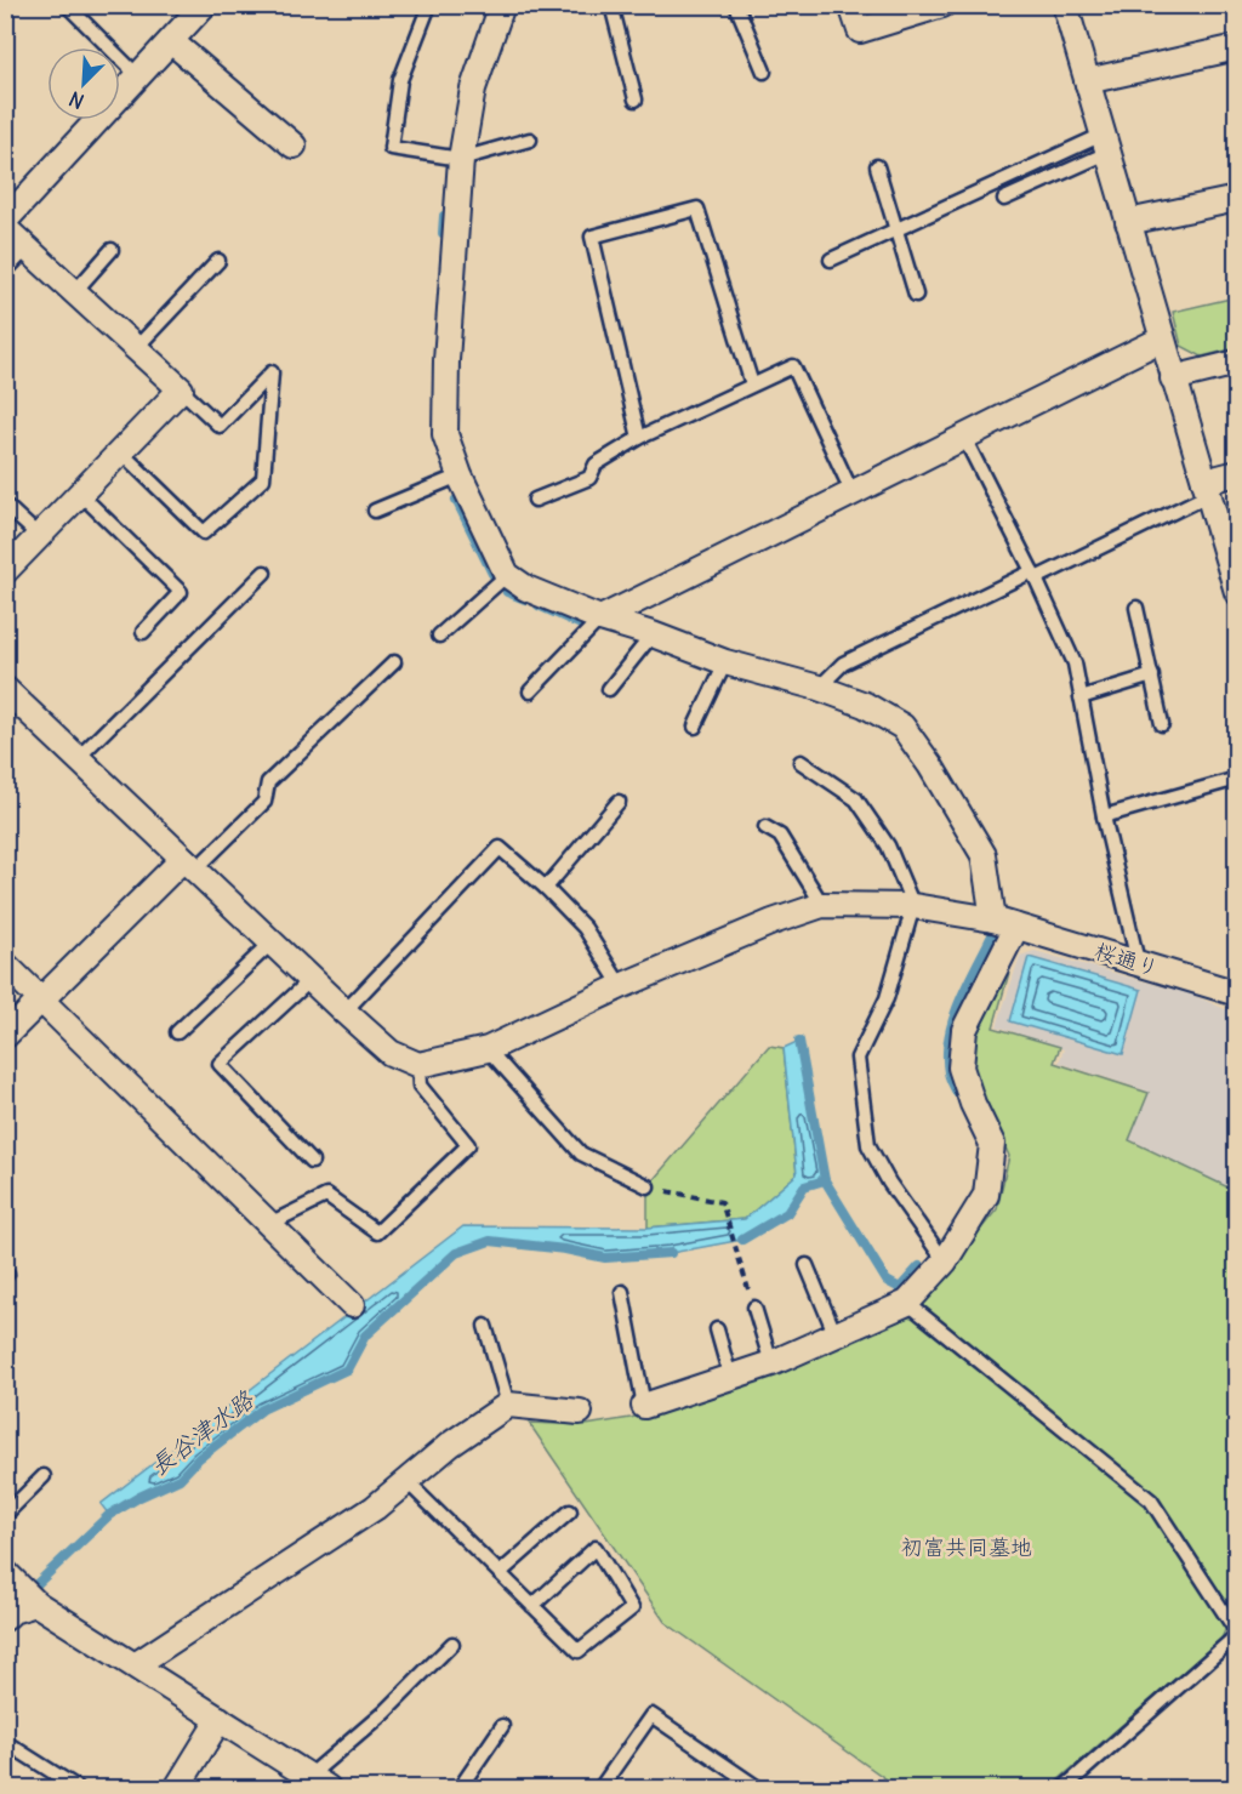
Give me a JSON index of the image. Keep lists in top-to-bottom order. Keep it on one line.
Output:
{"streets":{"street":["桜通り"]},"water":["長谷津水路"],"parks":["初富共同墓地"],"north":"bottom left"}
